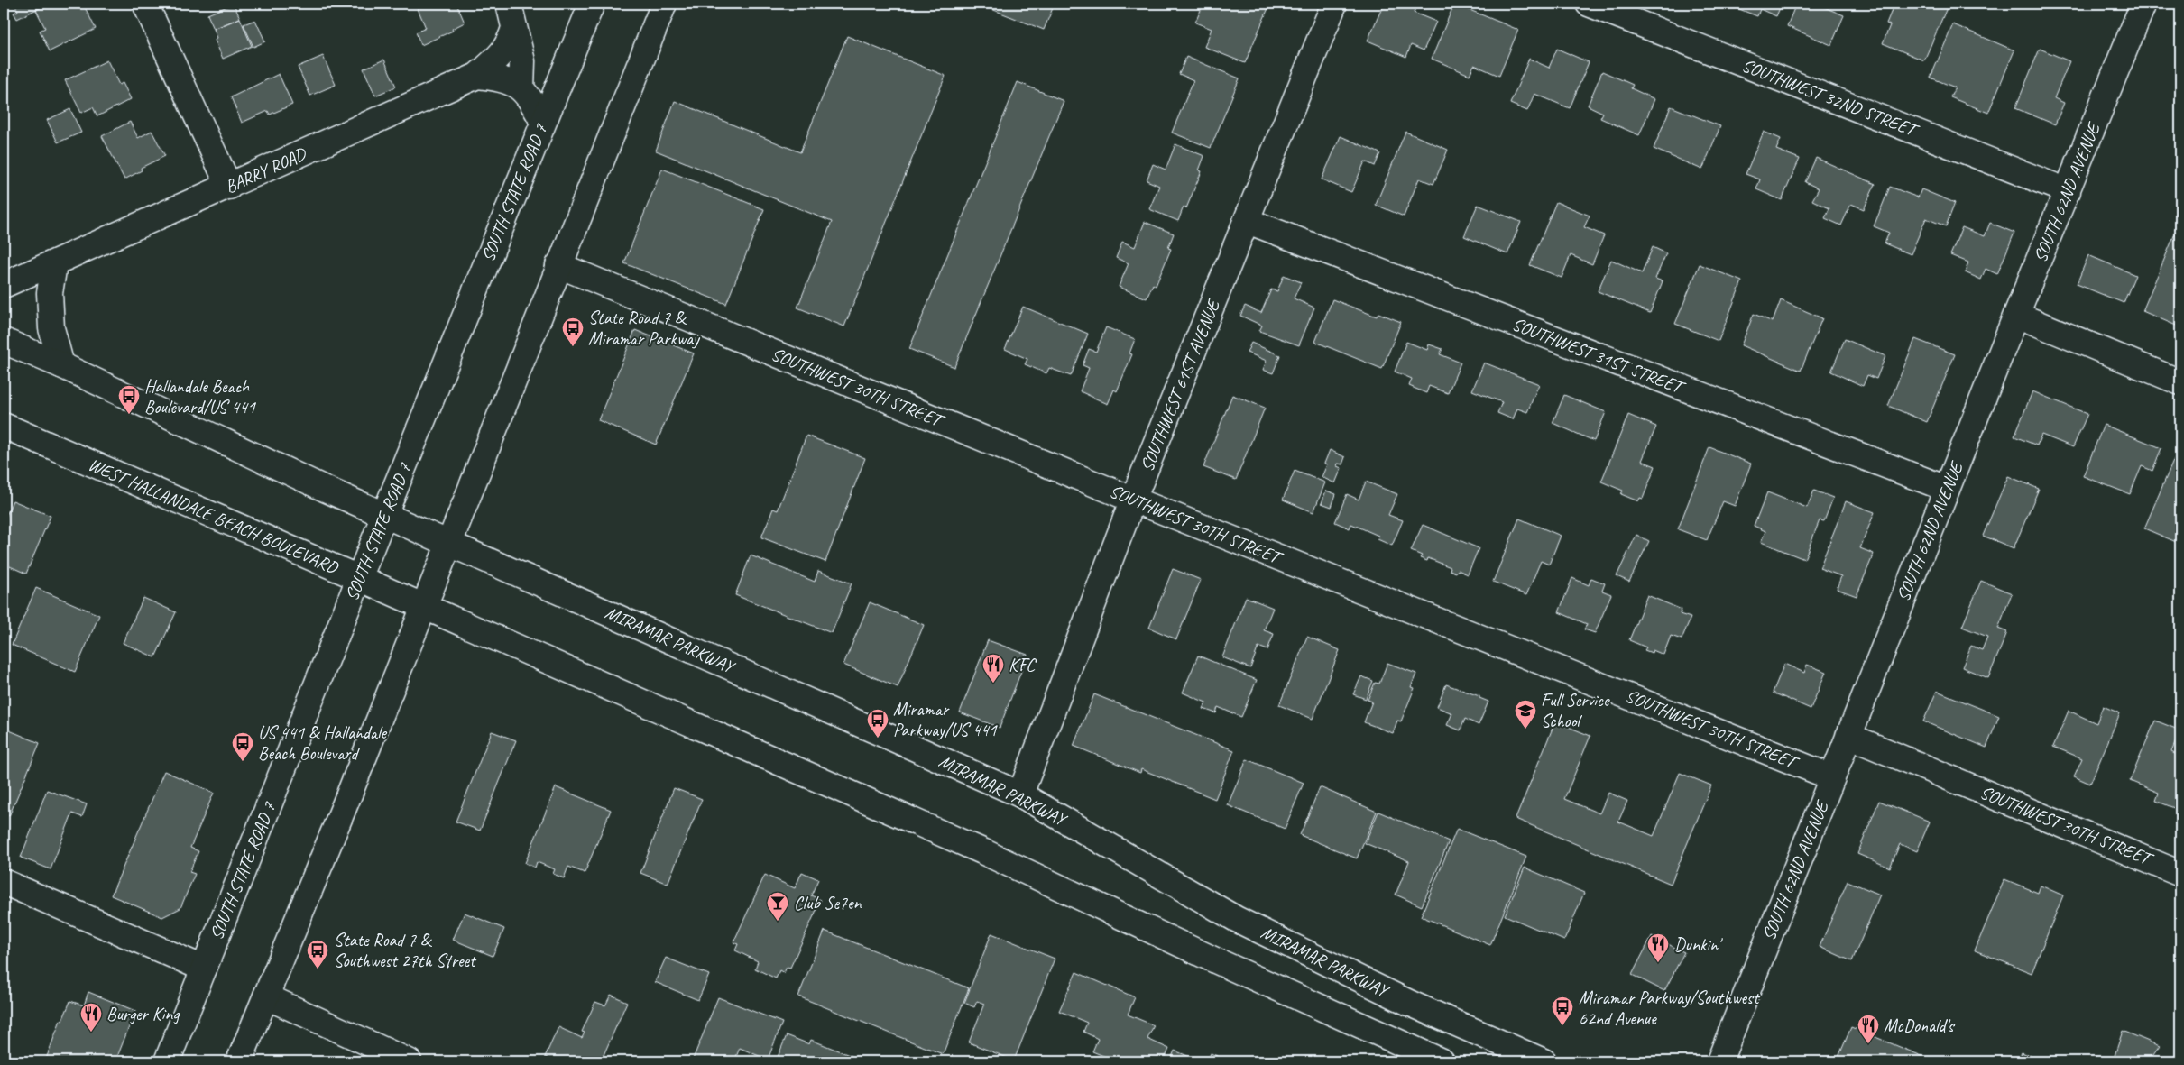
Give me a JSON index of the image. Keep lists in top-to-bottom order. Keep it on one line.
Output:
{"streets":{"street":["SOUTHWEST 32ND STREET","BARRY ROAD","SOUTH STATE ROAD 7","SOUTH 62ND AVENUE","SOUTHWEST 31ST STREET","SOUTHWEST 61ST AVENUE","SOUTHWEST 30TH STREET","WEST HALLANDALE BEACH BOULEVARD","MIRAMAR PARKWAY"]},"crossings":[["SOUTHWEST 32ND STREET","SOUTH 62ND AVENUE"],["SOUTH STATE ROAD 7","WEST HALLANDALE BEACH BOULEVARD"],["SOUTH 62ND AVENUE","SOUTHWEST 31ST STREET"],["SOUTH 62ND AVENUE","SOUTHWEST 30TH STREET"],["SOUTHWEST 31ST STREET","SOUTHWEST 61ST AVENUE"],["SOUTHWEST 61ST AVENUE","SOUTHWEST 30TH STREET"],["SOUTHWEST 61ST AVENUE","MIRAMAR PARKWAY"]],"places":{"bus stop":["State Road 7 & Miramar Parkway","Hallandale Beach Boulevard/US 441","Miramar Parkway/US 441","US 441 & Hallandale Beach Boulevard","State Road 7 & Southwest 27th Street","Miramar Parkway/Southwest 62nd Avenue"],"restaurant":["KFC","Dunkin'","Burger King","McDonald's"],"school or university":["Full Service School"],"bar":["Club Se7en"]}}
